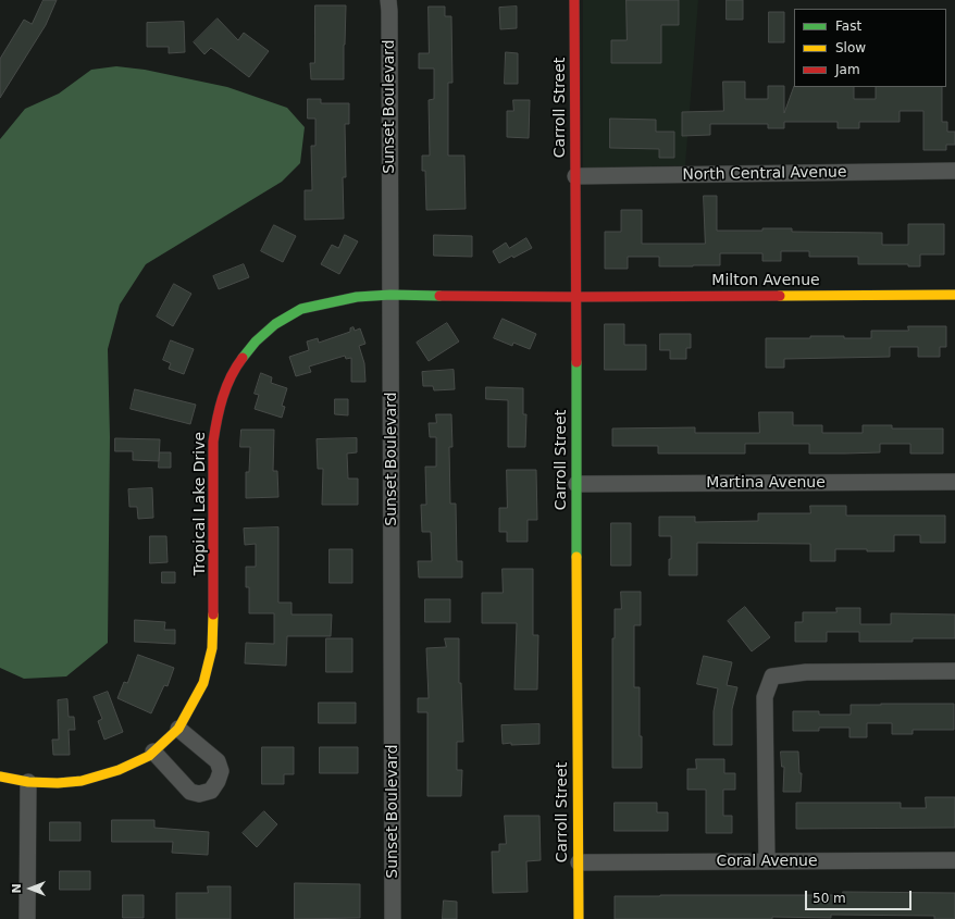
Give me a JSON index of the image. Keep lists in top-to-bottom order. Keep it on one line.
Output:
{"streets":{"street":["Sunset Boulevard","Carroll Street","North Central Avenue","Milton Avenue","Martina Avenue","Tropical Lake Drive","Coral Avenue"]},"crossings":[["Sunset Boulevard","Tropical Lake Drive"],["Carroll Street","North Central Avenue"],["Carroll Street","Milton Avenue"],["Carroll Street","Martina Avenue"],["Carroll Street","Tropical Lake Drive"],["Carroll Street","Coral Avenue"],["Milton Avenue","Tropical Lake Drive"]],"legend":["Fast","Slow","Jam"],"scale_bar":"50 m","north":"left"}
